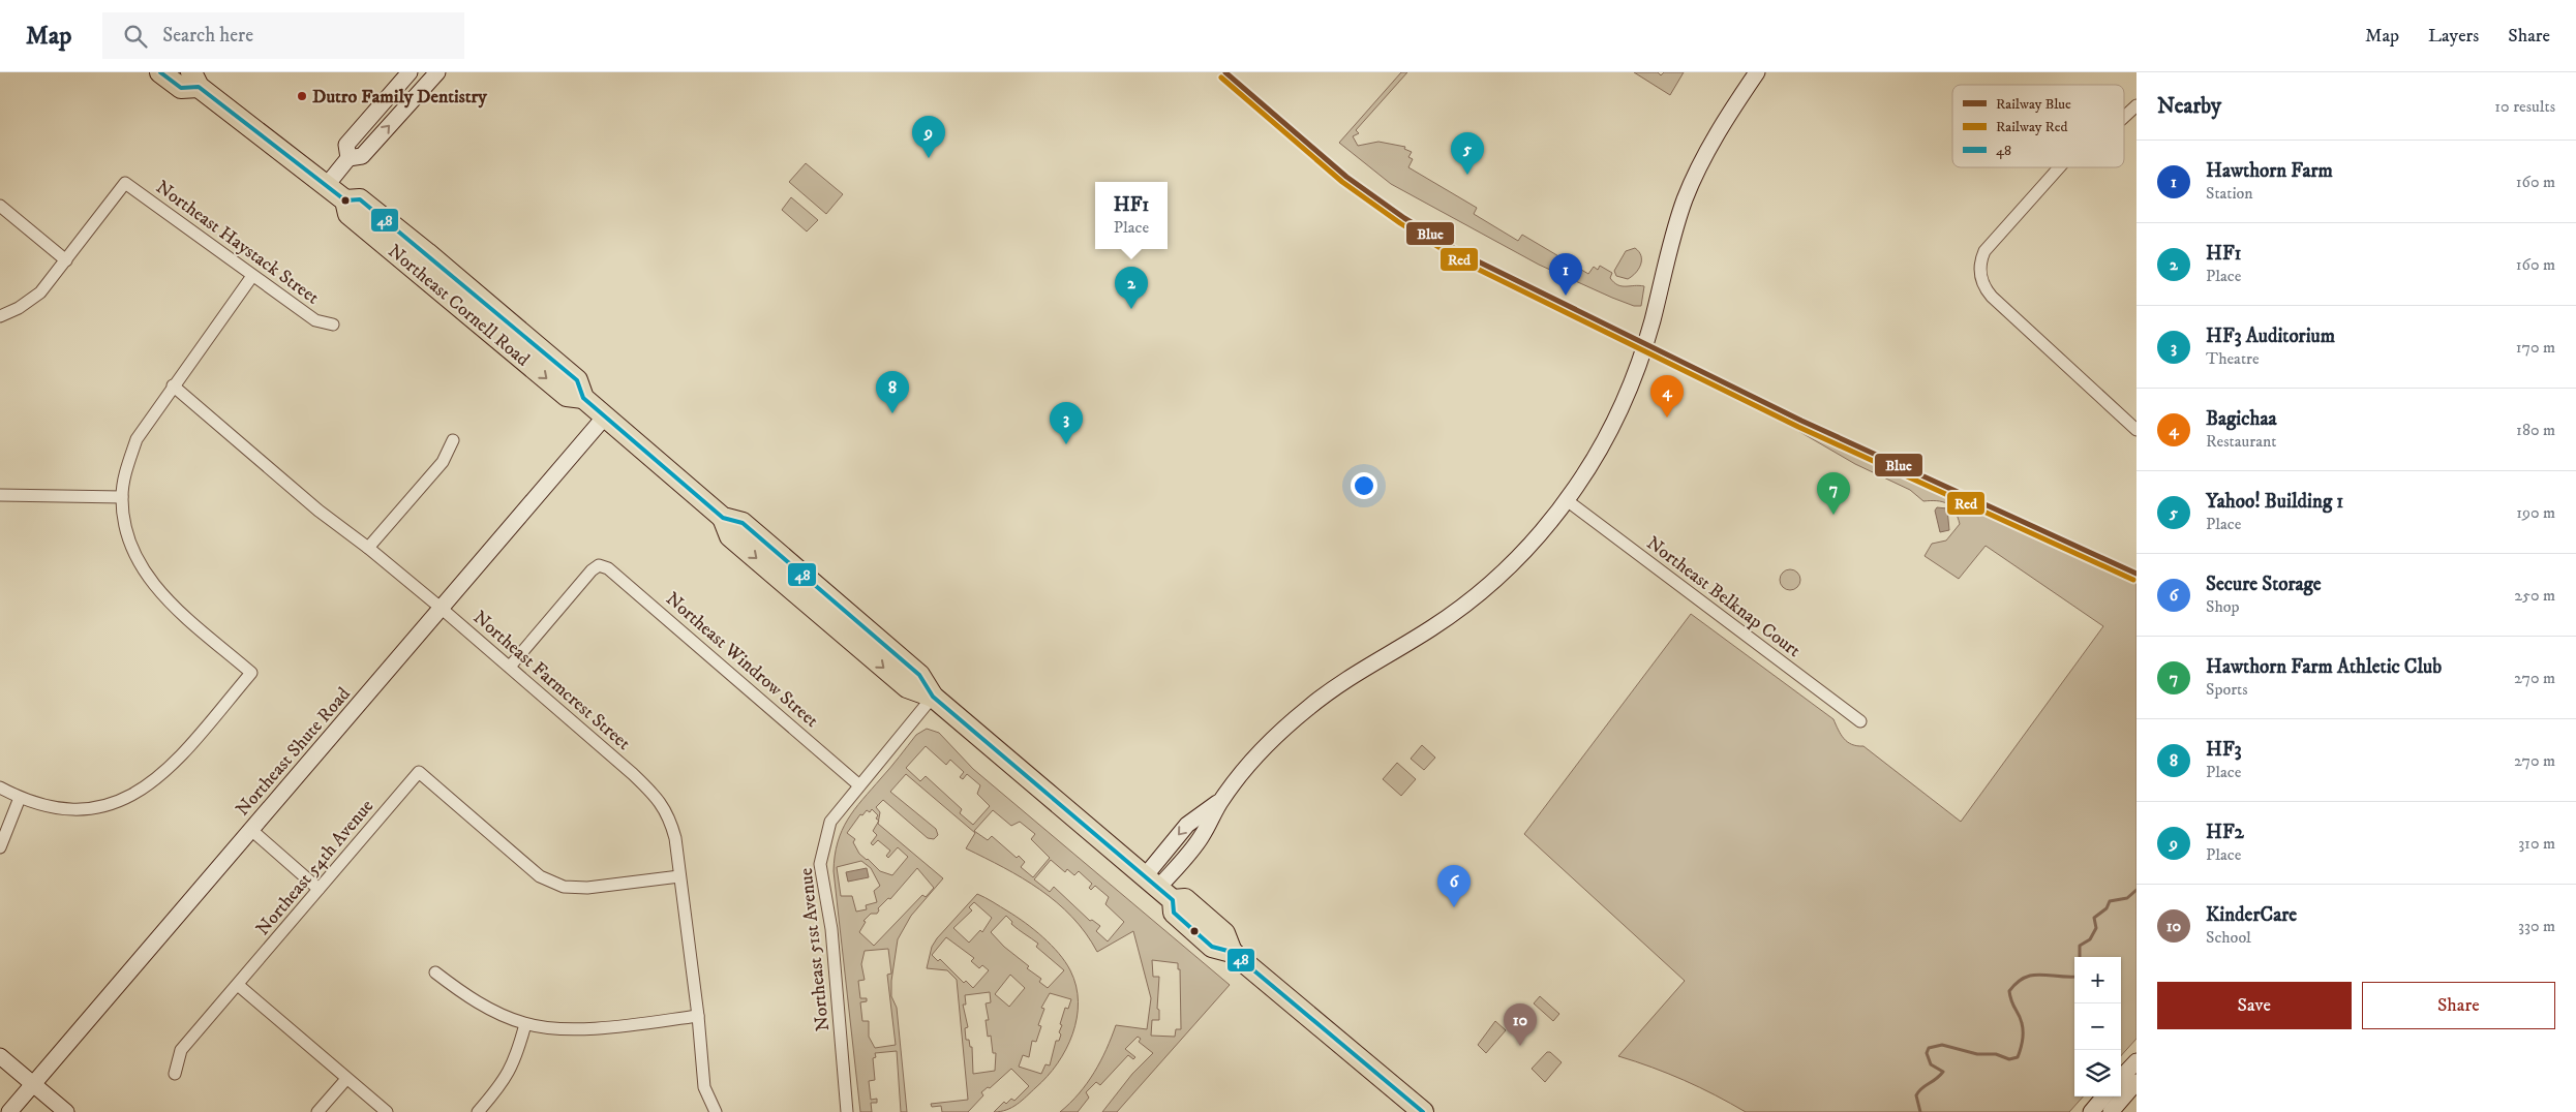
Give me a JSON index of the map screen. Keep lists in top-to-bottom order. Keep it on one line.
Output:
{"streets":{"highway":["Northeast Cornell Road"],"street":["Northeast Haystack Street","Northeast Belknap Court","Northeast Windrow Street","Northeast Farmcrest Street","Northeast Shute Road","Northeast 54th Avenue","Northeast 51st Avenue"]},"crossings":[["Northeast Cornell Road","Northeast Shute Road"],["Northeast Cornell Road","Northeast 51st Avenue"],["Northeast Windrow Street","Northeast Farmcrest Street"],["Northeast Windrow Street","Northeast 51st Avenue"],["Northeast Farmcrest Street","Northeast Shute Road"],["Northeast Farmcrest Street","Northeast 54th Avenue"]],"places":["Dutro Family Dentistry"],"lines":["rail line Blue","transit line 48","rail line Red"],"legend":["Railway Blue","Railway Red","48"],"page":{"header":"Map","search":"Search here","nav":["Map","Layers","Share"],"heading":["Nearby","10 results"],"pins":["9","5","1","2","8","4","3","7","6","10"],"list":[{"mark":"1","name":"Hawthorn Farm","note":"Station","value":"160 m"},{"mark":"2","name":"HF1","note":"Place","value":"160 m"},{"mark":"3","name":"HF3 Auditorium","note":"Theatre","value":"170 m"},{"mark":"4","name":"Bagichaa","note":"Restaurant","value":"180 m"},{"mark":"5","name":"Yahoo! Building 1","note":"Place","value":"190 m"},{"mark":"6","name":"Secure Storage","note":"Shop","value":"250 m"},{"mark":"7","name":"Hawthorn Farm Athletic Club","note":"Sports","value":"270 m"},{"mark":"8","name":"HF3","note":"Place","value":"270 m"},{"mark":"9","name":"HF2","note":"Place","value":"310 m"},{"mark":"10","name":"KinderCare","note":"School","value":"330 m"}],"popup":["HF1","Place"],"map_buttons":["+","−"],"buttons":["Save","Share"]}}
